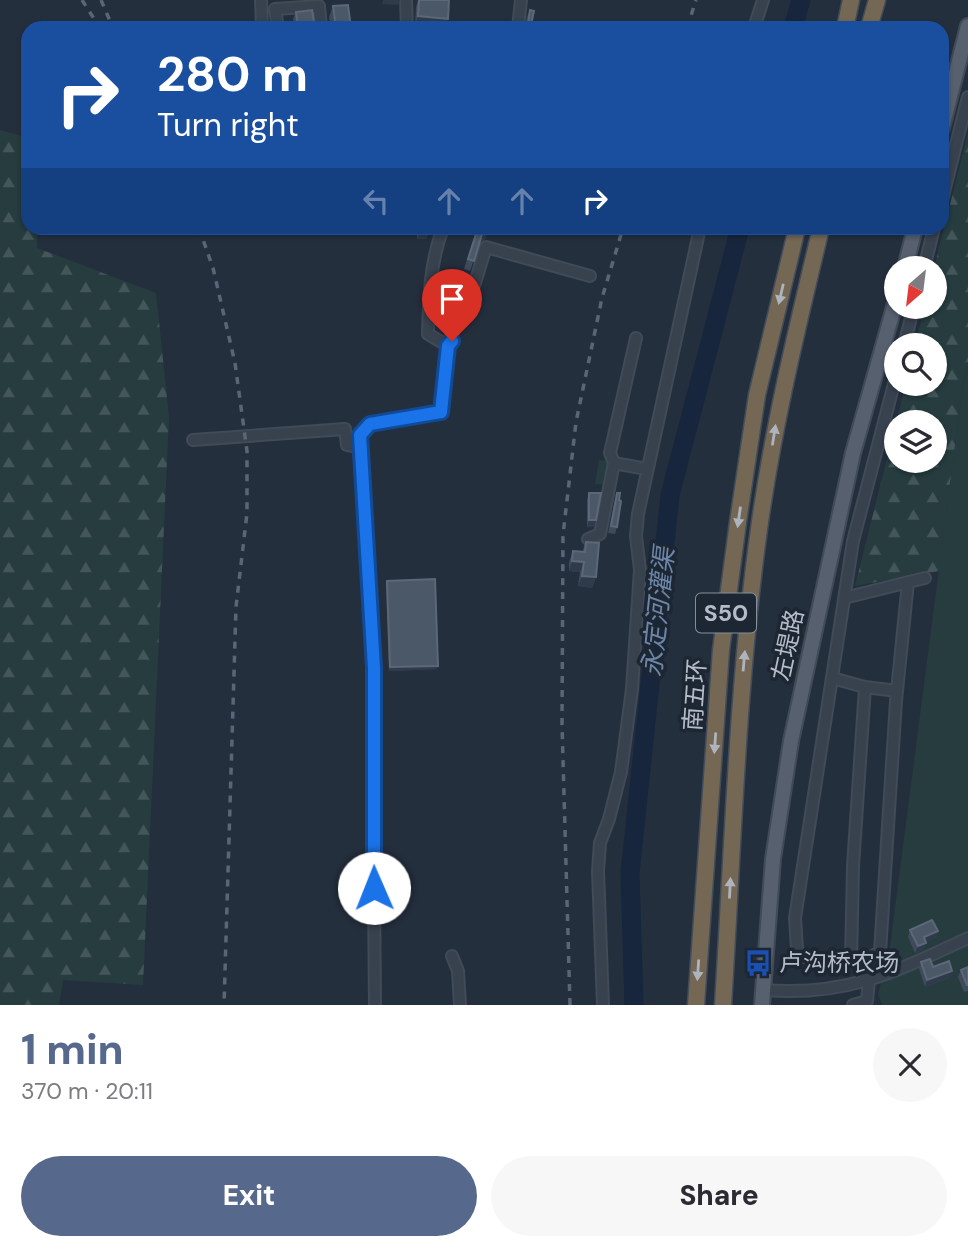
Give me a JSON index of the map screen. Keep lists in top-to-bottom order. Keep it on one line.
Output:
{"streets":{"highway":["S50","南五环"],"main road":["左堤路"]},"water":["永定河灌渠"],"places":{"bus stop":["卢沟桥农场"]},"north":"bottom left","page":{"turn":["280 m","Turn right"],"heading":["1 min","370 m · 20:11"],"buttons":["Exit","Share"]}}
